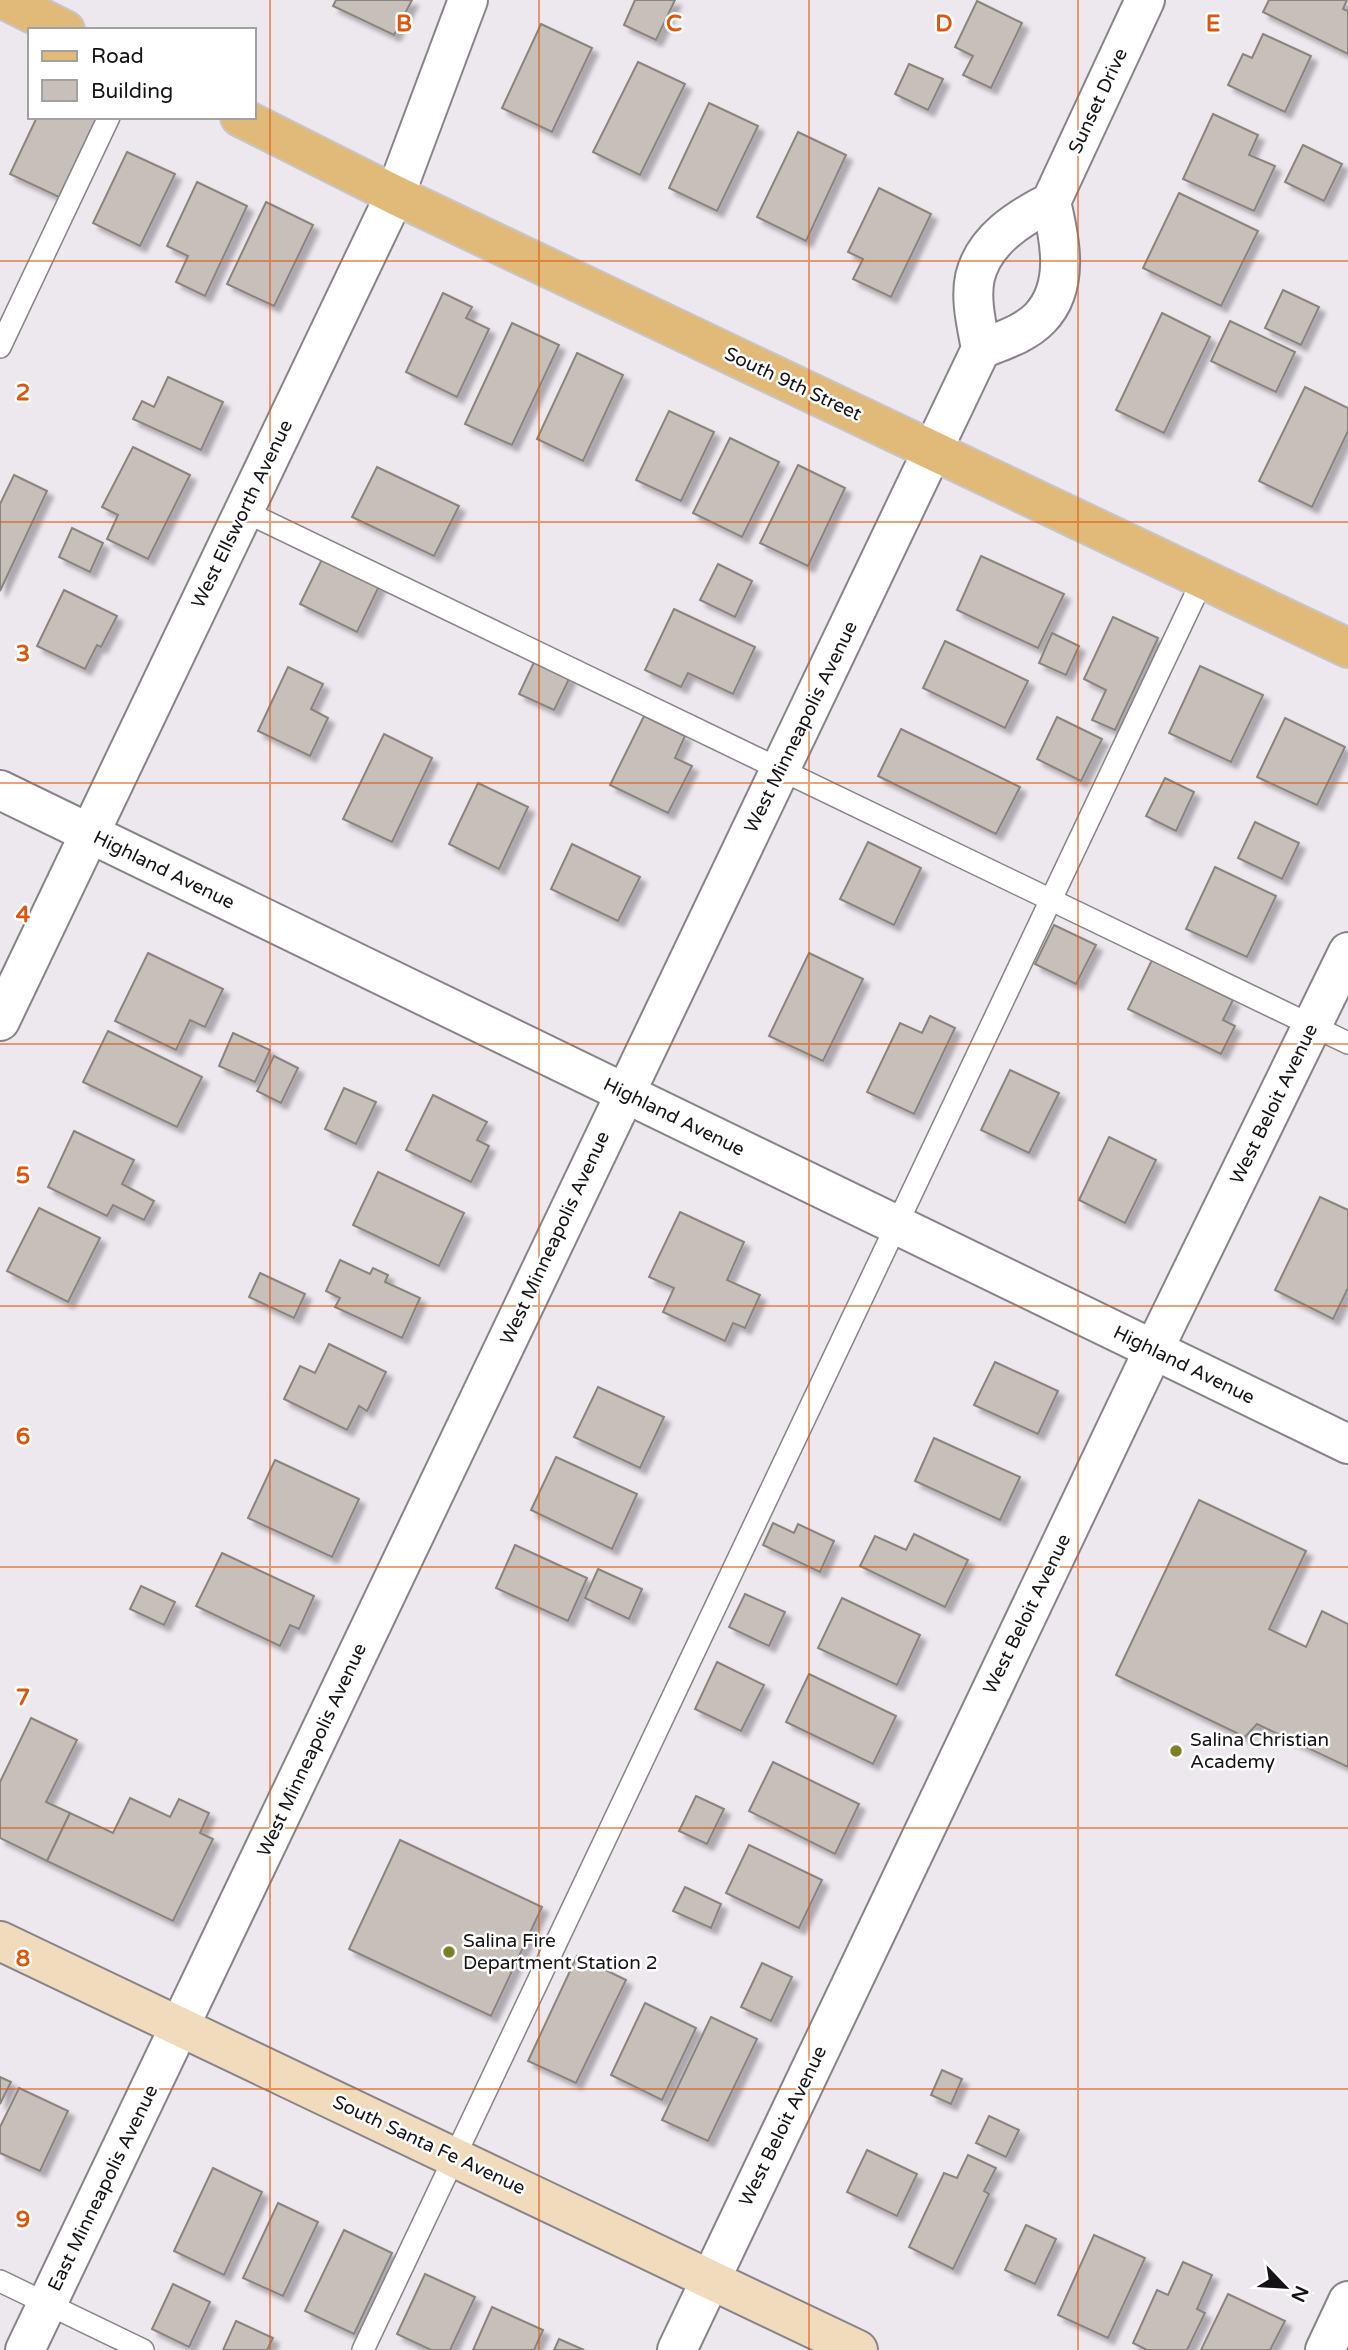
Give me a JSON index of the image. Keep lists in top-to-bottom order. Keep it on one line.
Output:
{"streets":{"main road":["South 9th Street","South Santa Fe Avenue"],"street":["Sunset Drive","West Ellsworth Avenue","West Minneapolis Avenue","Highland Avenue","West Beloit Avenue","East Minneapolis Avenue"]},"crossings":[["South 9th Street","West Ellsworth Avenue"],["South 9th Street","West Minneapolis Avenue"],["West Ellsworth Avenue","Highland Avenue"],["West Minneapolis Avenue","Highland Avenue"],["West Minneapolis Avenue","South Santa Fe Avenue"],["West Minneapolis Avenue","East Minneapolis Avenue"],["Highland Avenue","West Beloit Avenue"],["West Beloit Avenue","South Santa Fe Avenue"],["South Santa Fe Avenue","East Minneapolis Avenue"]],"places":["Salina Christian Academy","Salina Fire Department Station 2"],"legend":["Road","Building"],"north":"bottom right","grid":{"columns":["B","C","D","E"],"rows":["2","3","4","5","6","7","8","9"]}}
